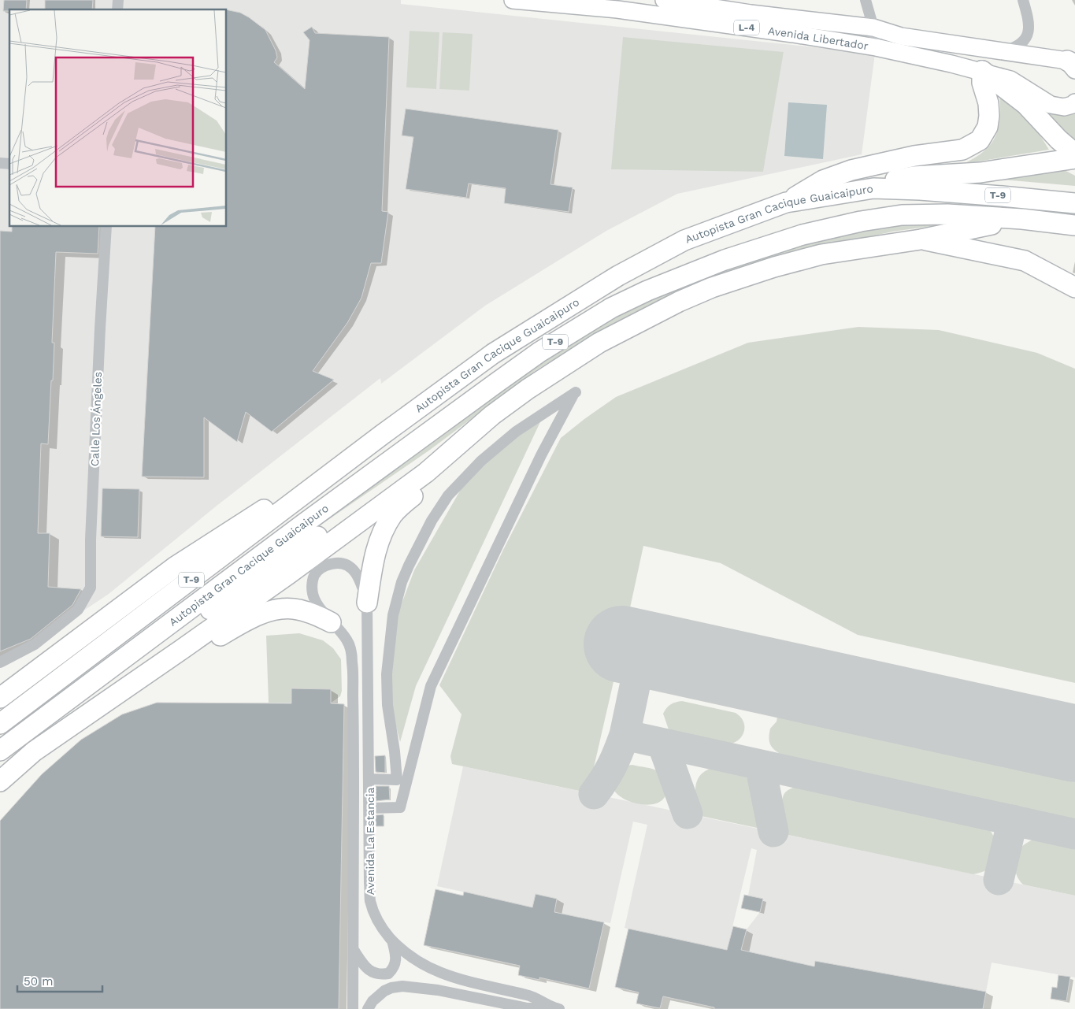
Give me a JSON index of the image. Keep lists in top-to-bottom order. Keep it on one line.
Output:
{"streets":{"highway":["T-9","Autopista Gran Cacique Guaicaipuro"],"main road":["L-4","Avenida Libertador"],"street":["Calle Los Ángeles","Avenida La Estancia"]},"scale_bar":"50 m"}
